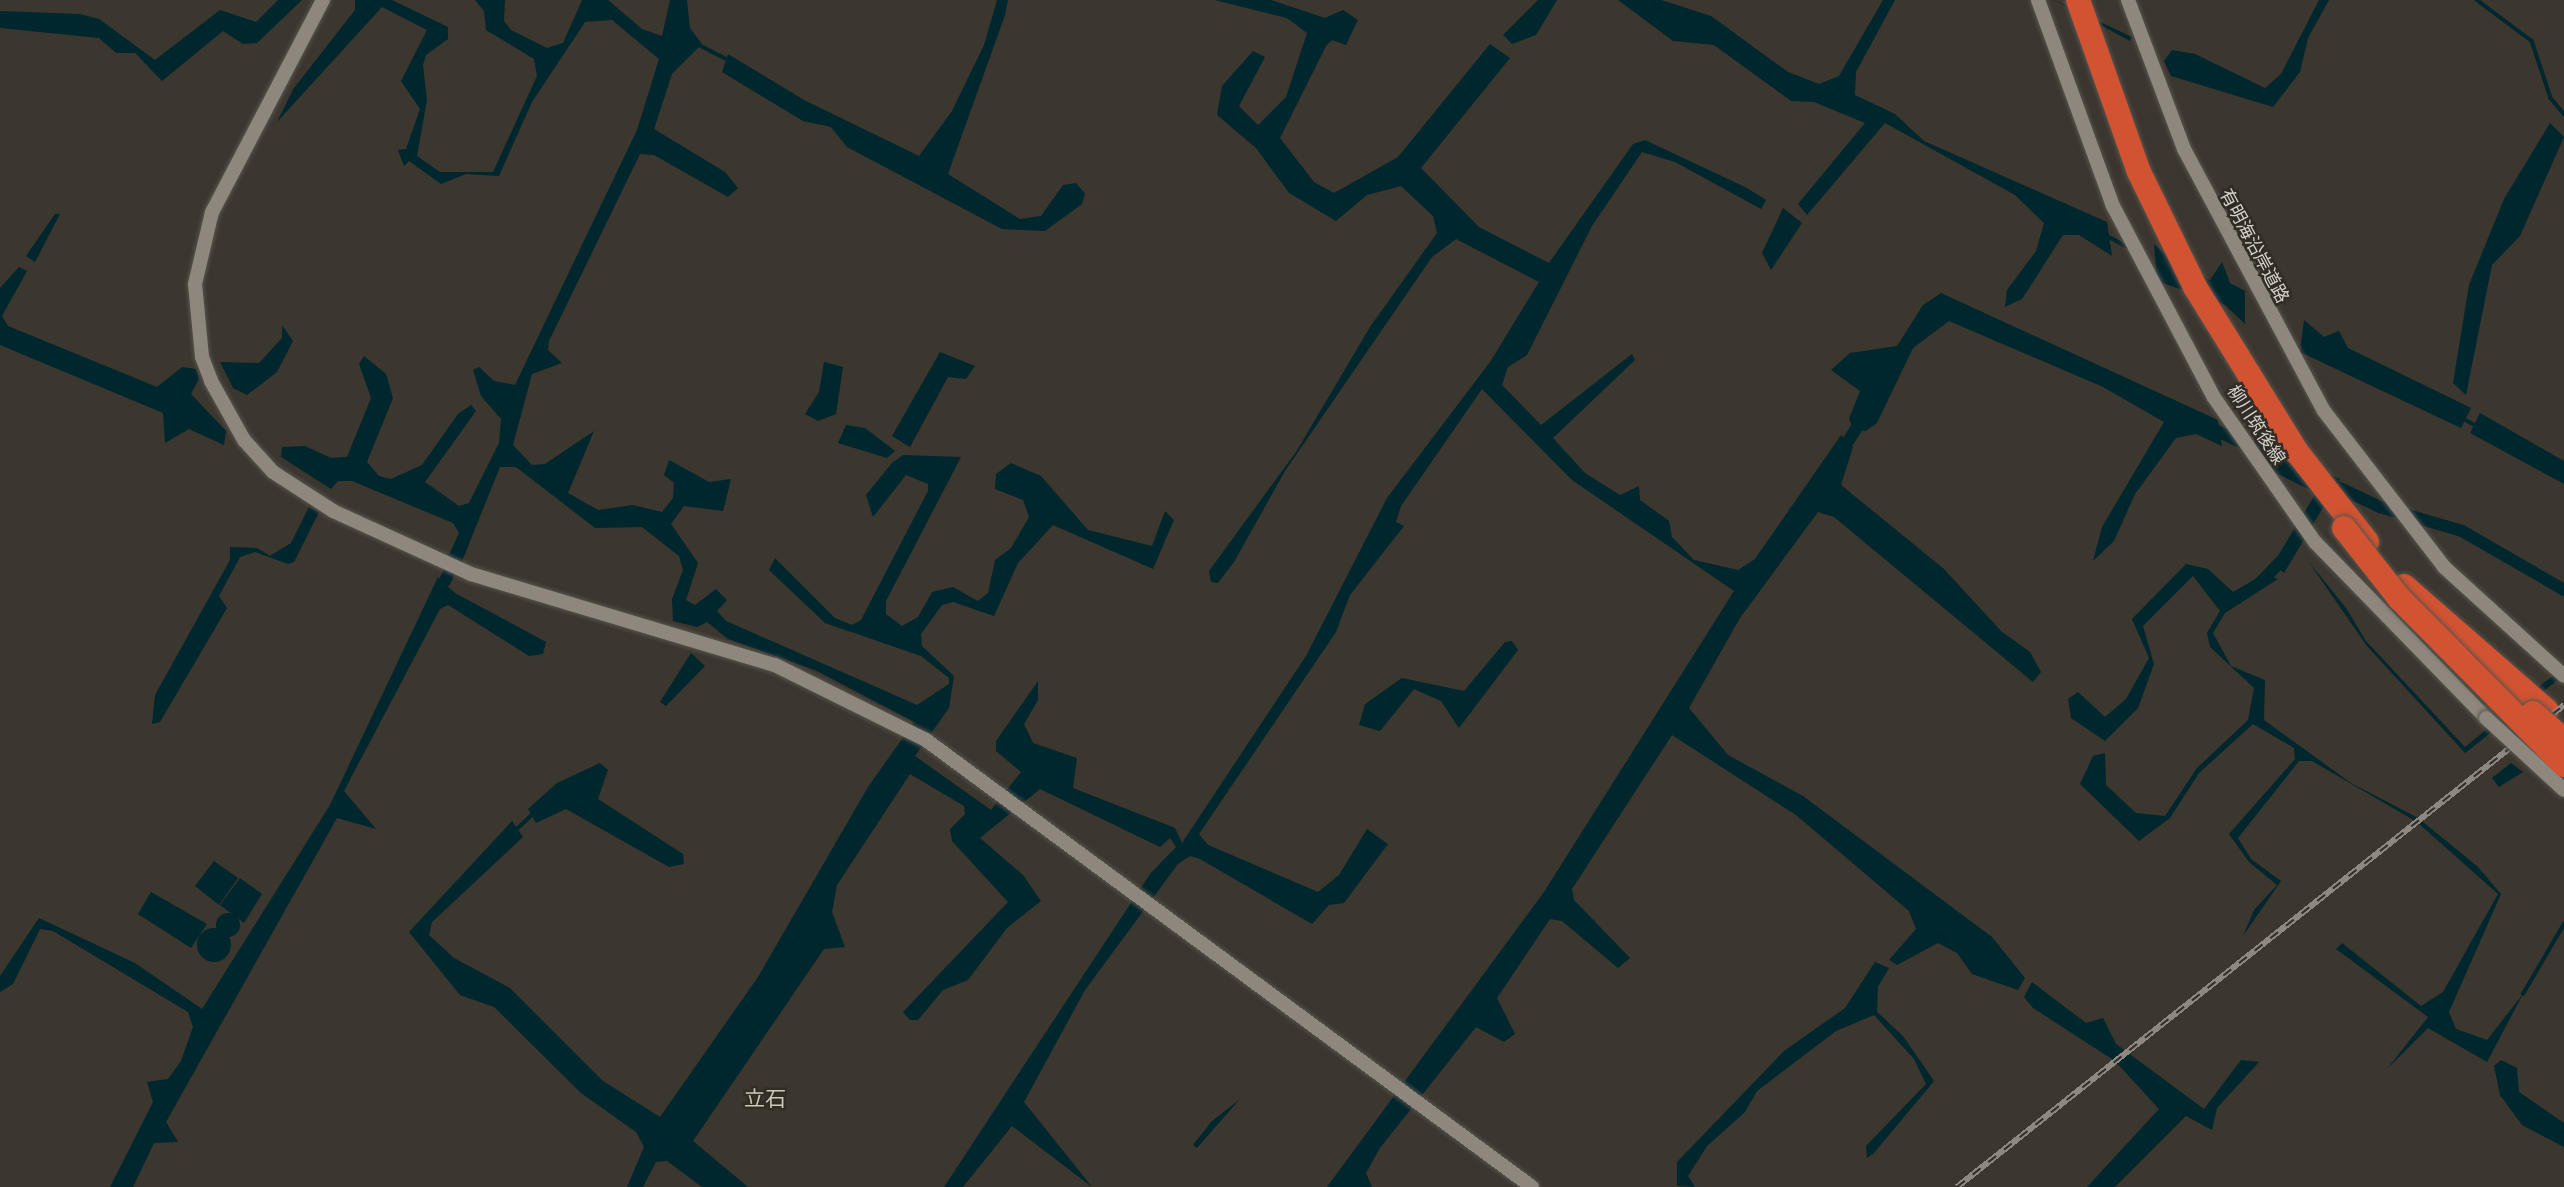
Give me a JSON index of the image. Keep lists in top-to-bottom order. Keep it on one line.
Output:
{"streets":{"street":["有明海沿岸道路","柳川筑後線"]},"districts":["立石"]}
